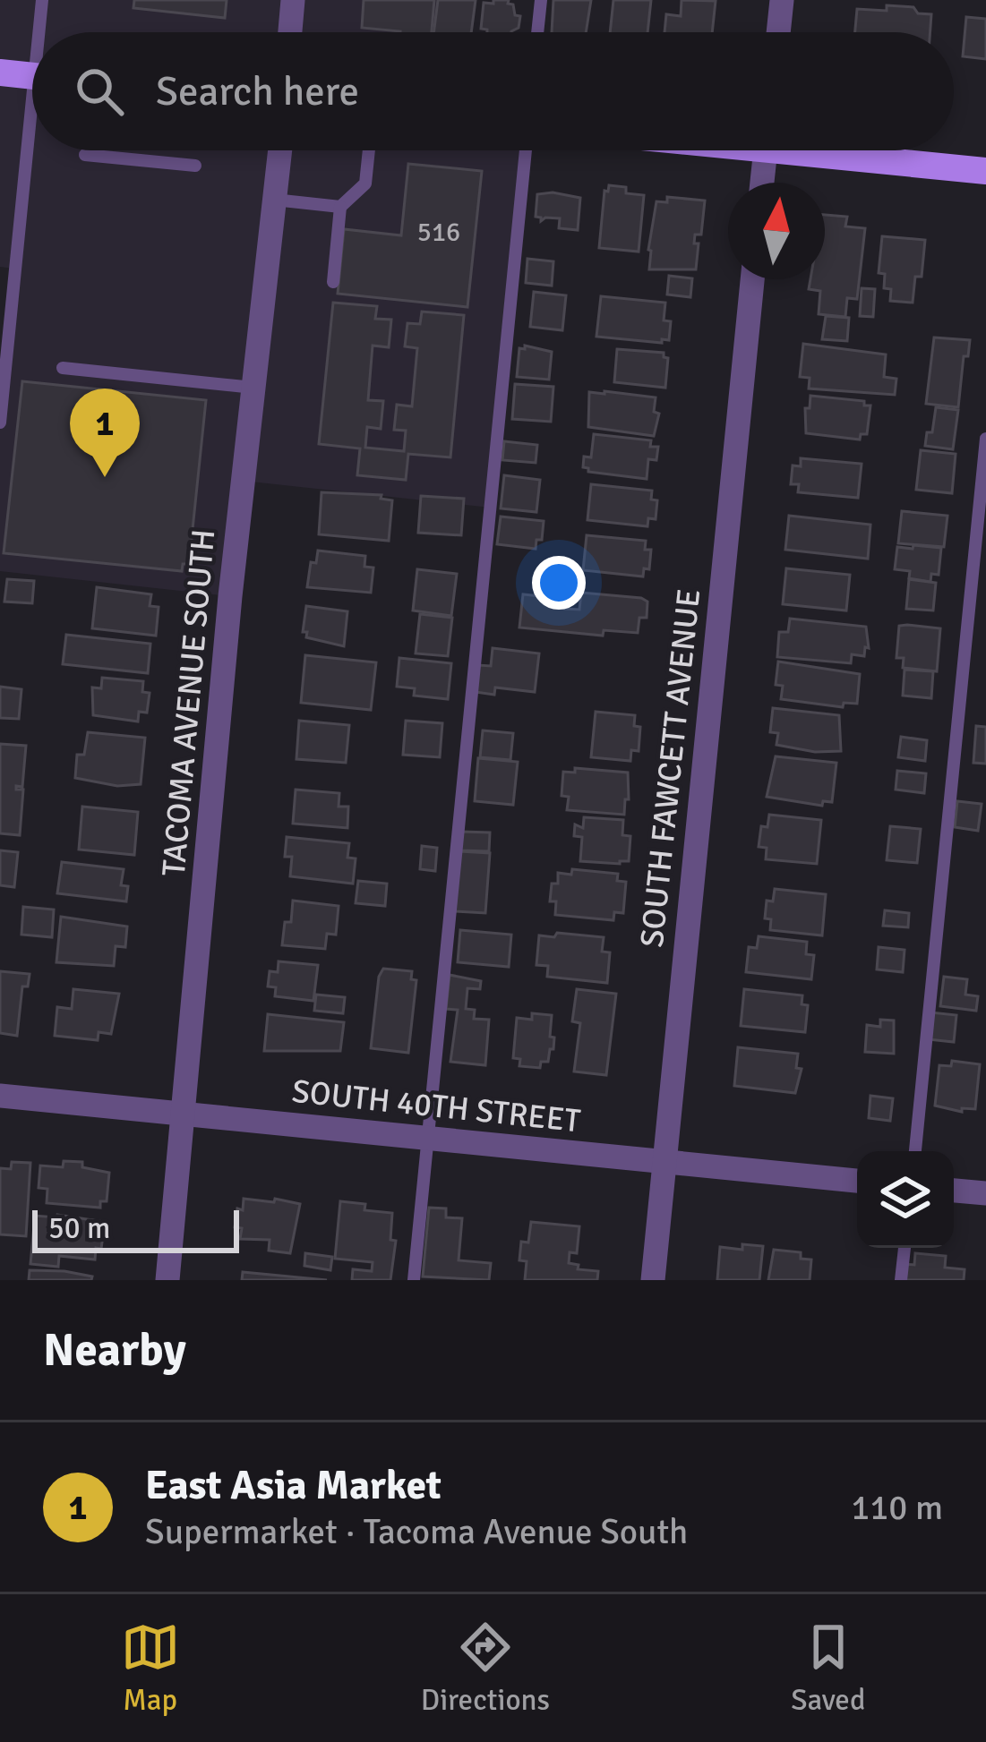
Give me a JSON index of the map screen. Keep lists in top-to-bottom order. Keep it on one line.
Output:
{"streets":{"street":["TACOMA AVENUE SOUTH","SOUTH FAWCETT AVENUE","SOUTH 40TH STREET"]},"crossings":[["TACOMA AVENUE SOUTH","SOUTH 40TH STREET"],["SOUTH FAWCETT AVENUE","SOUTH 40TH STREET"]],"house_numbers":["516"],"scale_bar":"50 m","north":"top","page":{"search":"Search here","pins":"1","scale":"50 m","heading":"Nearby","list":[{"mark":"1","name":"East Asia Market","note":"Supermarket · Tacoma Avenue South","value":"110 m"}],"nav":["Map","Directions","Saved"]}}
